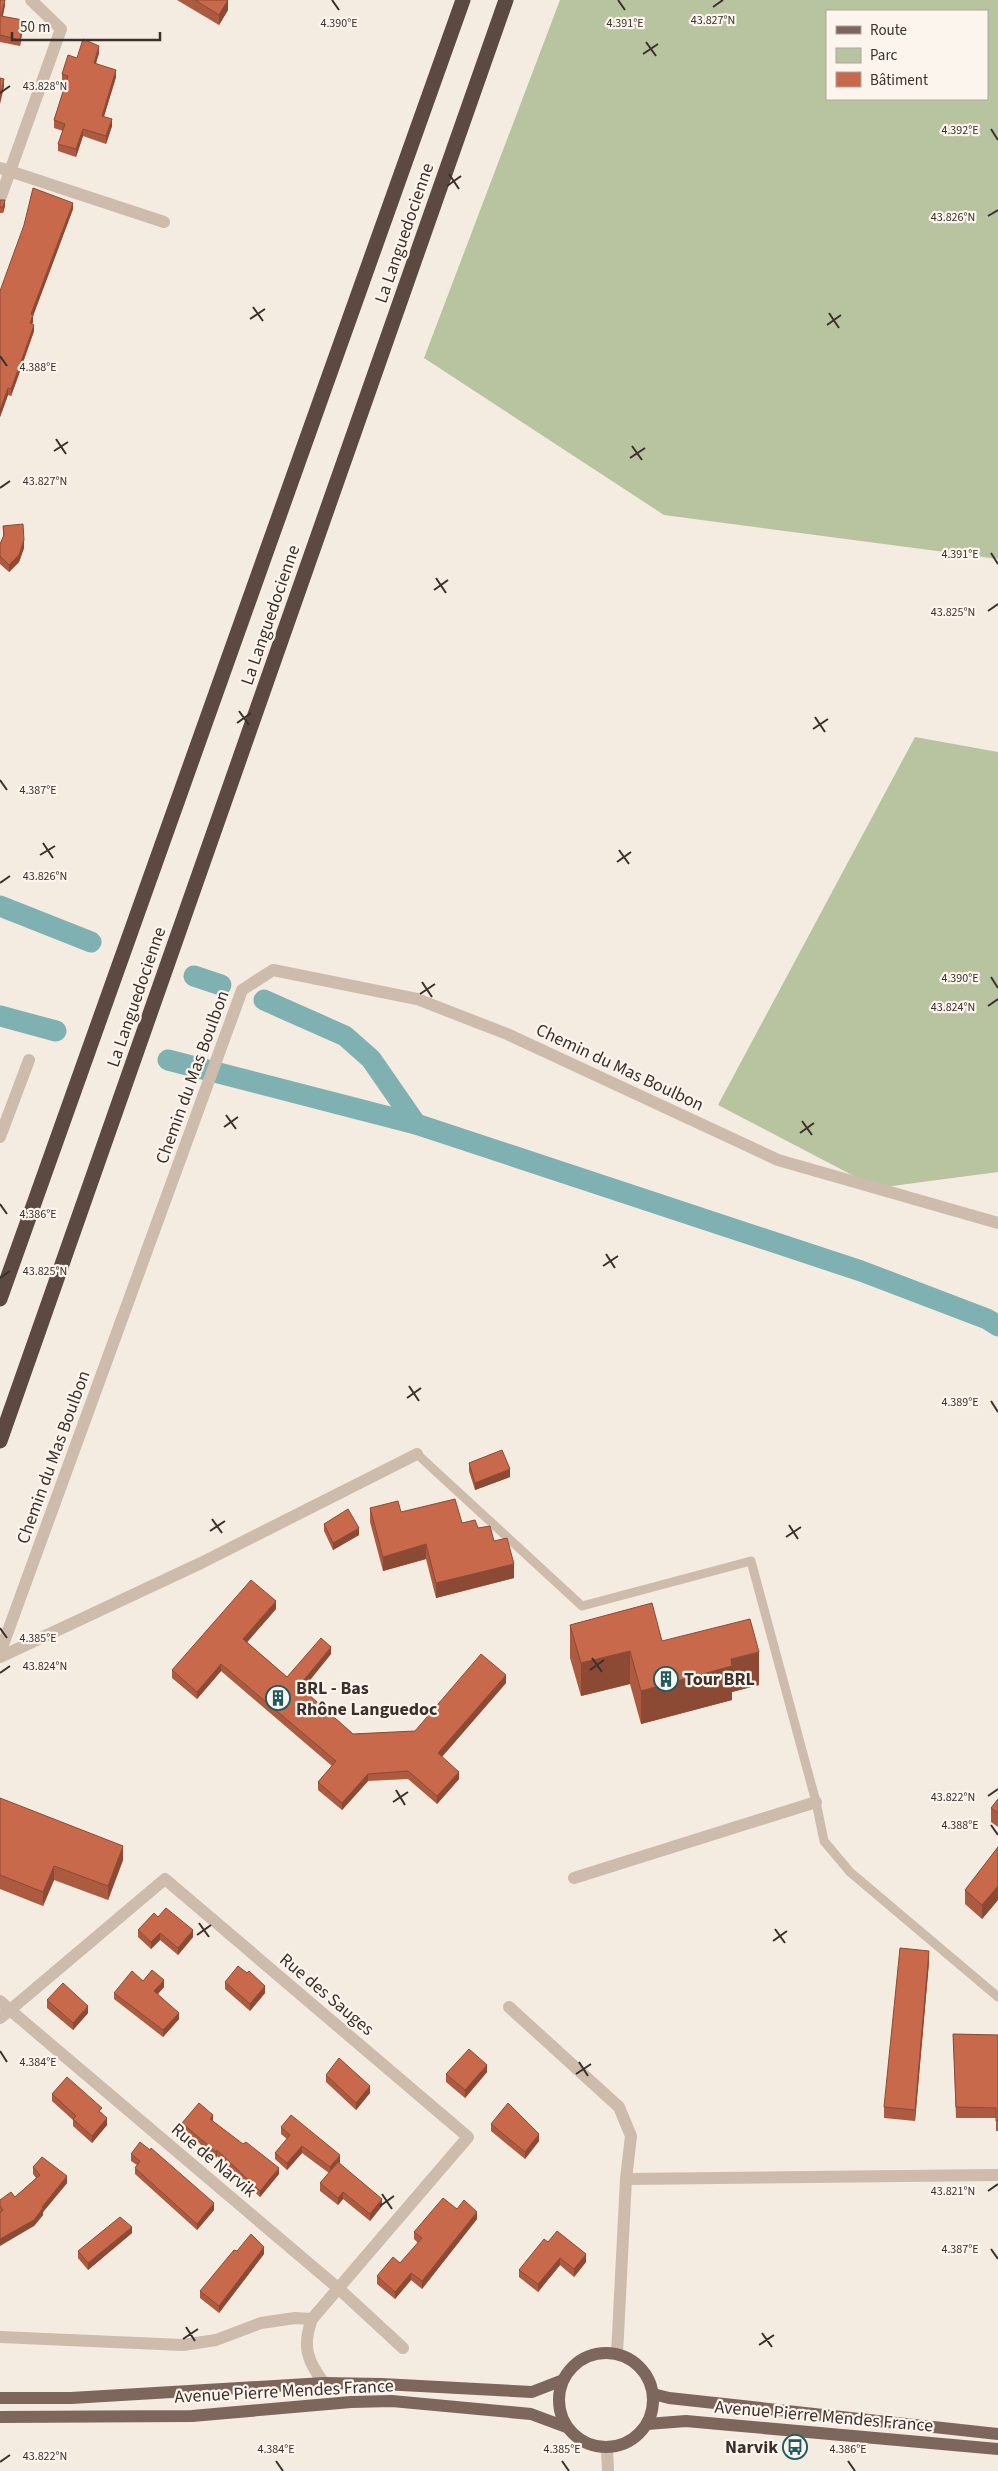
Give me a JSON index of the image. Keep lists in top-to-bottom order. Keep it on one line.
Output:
{"streets":{"highway":["La Languedocienne"],"main road":["Avenue Pierre Mendes France"],"street":["Chemin du Mas Boulbon","Rue des Sauges","Rue de Narvik"]},"crossings":[["Rue des Sauges","Rue de Narvik"]],"places":{"building":["Tour BRL","BRL - Bas Rhône Languedoc"],"bus stop":["Narvik"]},"legend":["Route","Parc","Bâtiment"],"scale_bar":"50 m","coordinates":["43.827°N","4.390°E","4.391°E","43.828°N","4.392°E","43.826°N","4.388°E","43.825°N","4.387°E","43.824°N","4.386°E","4.389°E","4.385°E","43.822°N","4.384°E","43.821°N"]}
